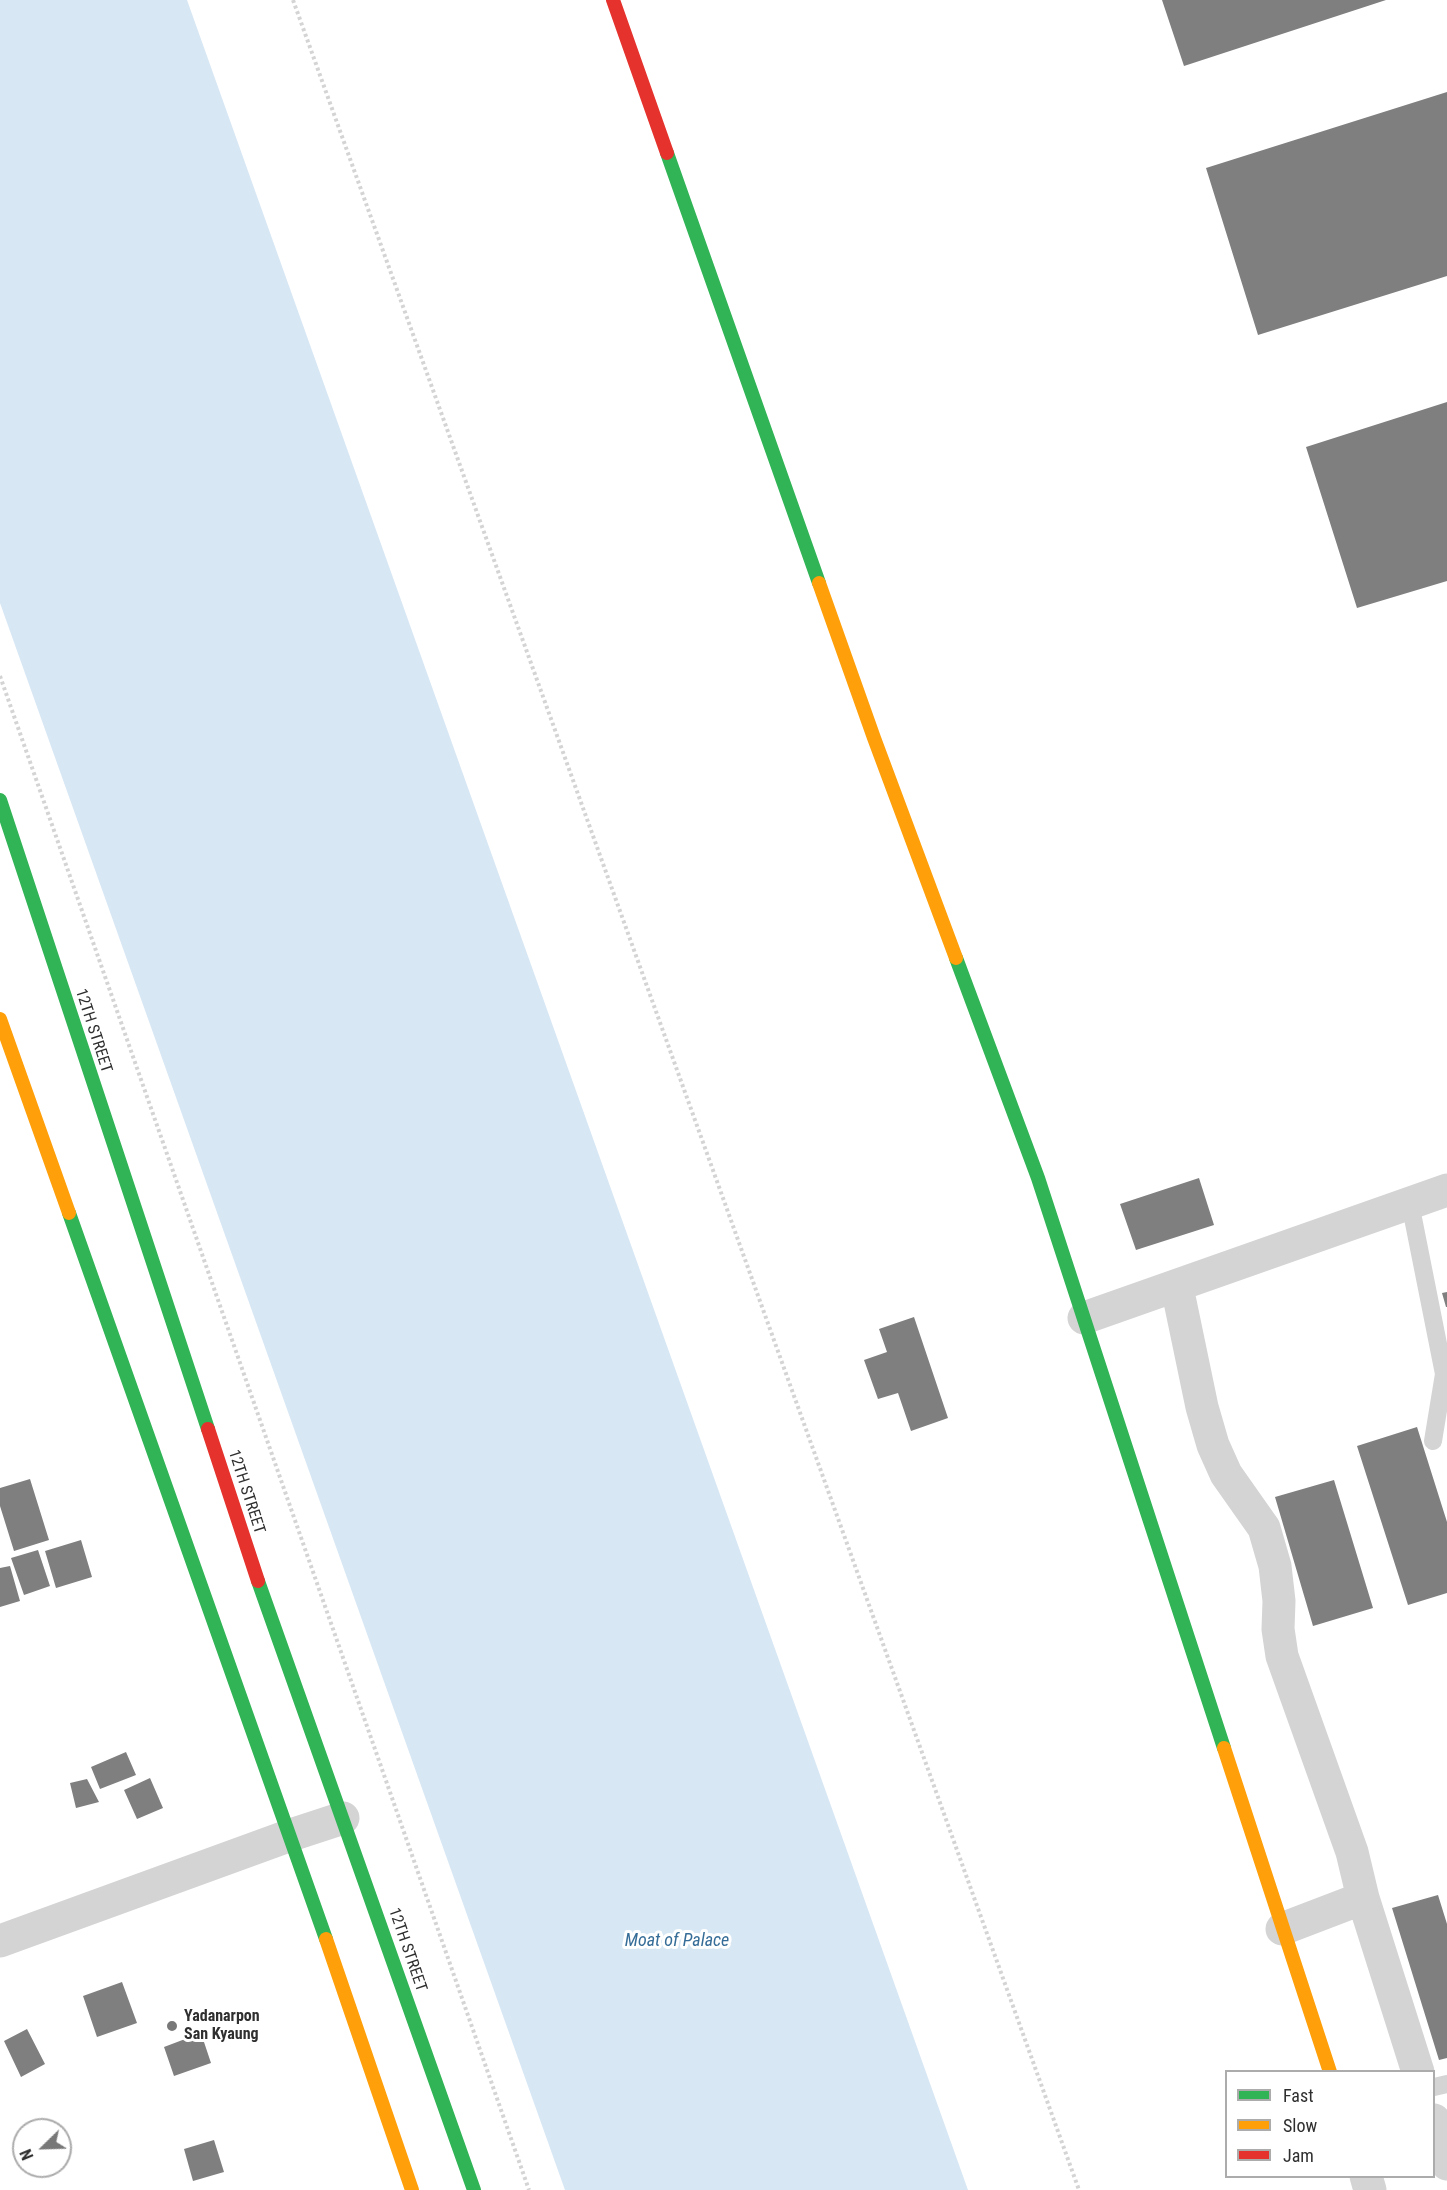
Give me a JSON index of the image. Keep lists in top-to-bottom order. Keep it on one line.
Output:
{"streets":{"main road":["12TH STREET"]},"water":["Moat of Palace"],"places":["Yadanarpon San Kyaung"],"legend":["Fast","Slow","Jam"],"north":"bottom left"}
